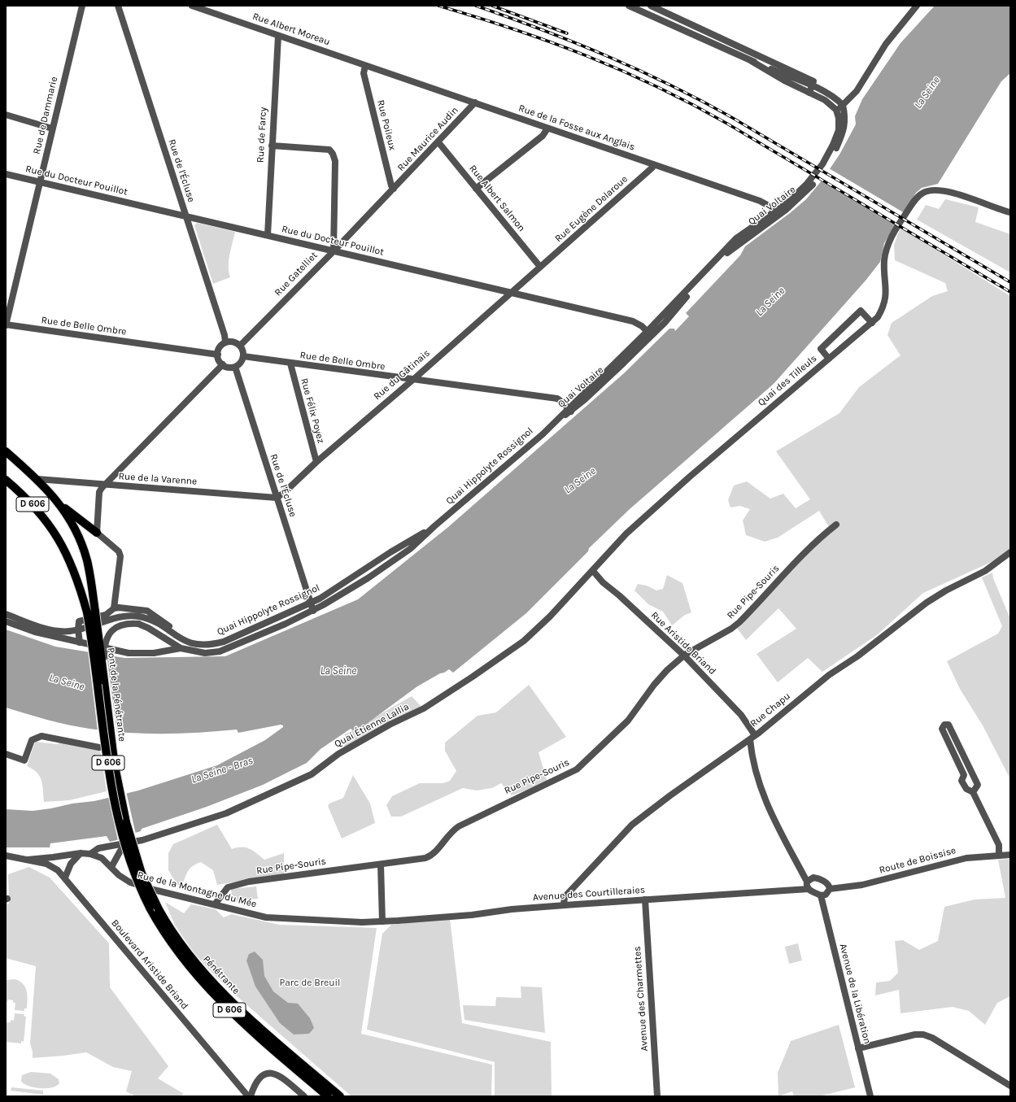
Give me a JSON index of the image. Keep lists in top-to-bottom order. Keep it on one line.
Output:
{"streets":{"main road":["D 606","Pont de la Pénétrante","Pénétrante"],"street":["Rue Albert Moreau","Rue de Dammarie","Rue Poileux","Rue de la Fosse aux Anglais","Rue de Farcy","Rue Maurice Audin","Rue de l'Écluse","Rue du Docteur Pouillot","Rue Albert Salmon","Quai Voltaire","Rue Eugène Delaroue","Rue Gatelliet","Rue de Belle Ombre","Rue du Gâtinais","Quai des Tilleuls","Rue Félix Poyez","Quai Hippolyte Rossignol","Rue de la Varenne","Rue Pipe-Souris","Rue Aristide Briand","Rue Chapu","Quai Étienne Lallia","Route de Boissise","Rue de la Montagne du Mée","Avenue des Courtilleraies","Boulevard Aristide Briand","Avenue de la Libération","Avenue des Charmettes"]},"crossings":[["Rue Albert Moreau","Rue Poileux"],["Rue Albert Moreau","Rue de la Fosse aux Anglais"],["Rue Albert Moreau","Rue de Farcy"],["Rue de Dammarie","Rue du Docteur Pouillot"],["Rue de Dammarie","Rue de Belle Ombre"],["Rue Poileux","Rue de la Fosse aux Anglais"],["Rue Poileux","Rue Maurice Audin"],["Rue Poileux","Rue Gatelliet"],["Rue de la Fosse aux Anglais","Rue Maurice Audin"],["Rue de la Fosse aux Anglais","Quai Voltaire"],["Rue de la Fosse aux Anglais","Rue Eugène Delaroue"],["Rue de Farcy","Rue du Docteur Pouillot"],["Rue Maurice Audin","Rue Albert Salmon"],["Rue Maurice Audin","Rue Gatelliet"],["Rue de l'Écluse","Rue du Docteur Pouillot"],["Rue de l'Écluse","Rue Gatelliet"],["Rue de l'Écluse","Rue de Belle Ombre"],["Rue de l'Écluse","Rue du Gâtinais"],["Rue de l'Écluse","Quai Hippolyte Rossignol"],["Rue de l'Écluse","Rue de la Varenne"],["Rue du Docteur Pouillot","Quai Voltaire"],["Rue du Docteur Pouillot","Rue Gatelliet"],["Rue du Docteur Pouillot","Rue du Gâtinais"],["Rue Albert Salmon","Rue Eugène Delaroue"],["Rue Albert Salmon","Rue du Gâtinais"],["Quai Voltaire","Rue de Belle Ombre"],["Quai Voltaire","Quai Hippolyte Rossignol"],["Rue Eugène Delaroue","Rue du Gâtinais"],["Rue Gatelliet","Rue de Belle Ombre"],["Rue de Belle Ombre","Rue du Gâtinais"],["Rue de Belle Ombre","Rue Félix Poyez"],["Rue du Gâtinais","Rue Félix Poyez"],["Rue du Gâtinais","Rue de la Varenne"],["Quai des Tilleuls","Rue Aristide Briand"],["Quai des Tilleuls","Quai Étienne Lallia"],["Rue de la Varenne","D 606"],["D 606","Pont de la Pénétrante"],["Rue Pipe-Souris","Rue Aristide Briand"],["Rue Pipe-Souris","Rue de la Montagne du Mée"],["Rue Aristide Briand","Rue Chapu"],["Rue Aristide Briand","Quai Étienne Lallia"],["Rue Aristide Briand","Route de Boissise"],["Rue Aristide Briand","Avenue des Courtilleraies"],["Rue Aristide Briand","Avenue de la Libération"],["Pont de la Pénétrante","Pénétrante"],["Rue Chapu","Avenue des Courtilleraies"],["Quai Étienne Lallia","Rue de la Montagne du Mée"],["Route de Boissise","Avenue des Courtilleraies"],["Route de Boissise","Avenue de la Libération"],["Rue de la Montagne du Mée","Avenue des Courtilleraies"],["Rue de la Montagne du Mée","Boulevard Aristide Briand"],["Avenue des Courtilleraies","Avenue de la Libération"],["Avenue des Courtilleraies","Avenue des Charmettes"]],"water":["La Seine","La Seine - Bras"],"parks":["Parc de Breuil"]}
